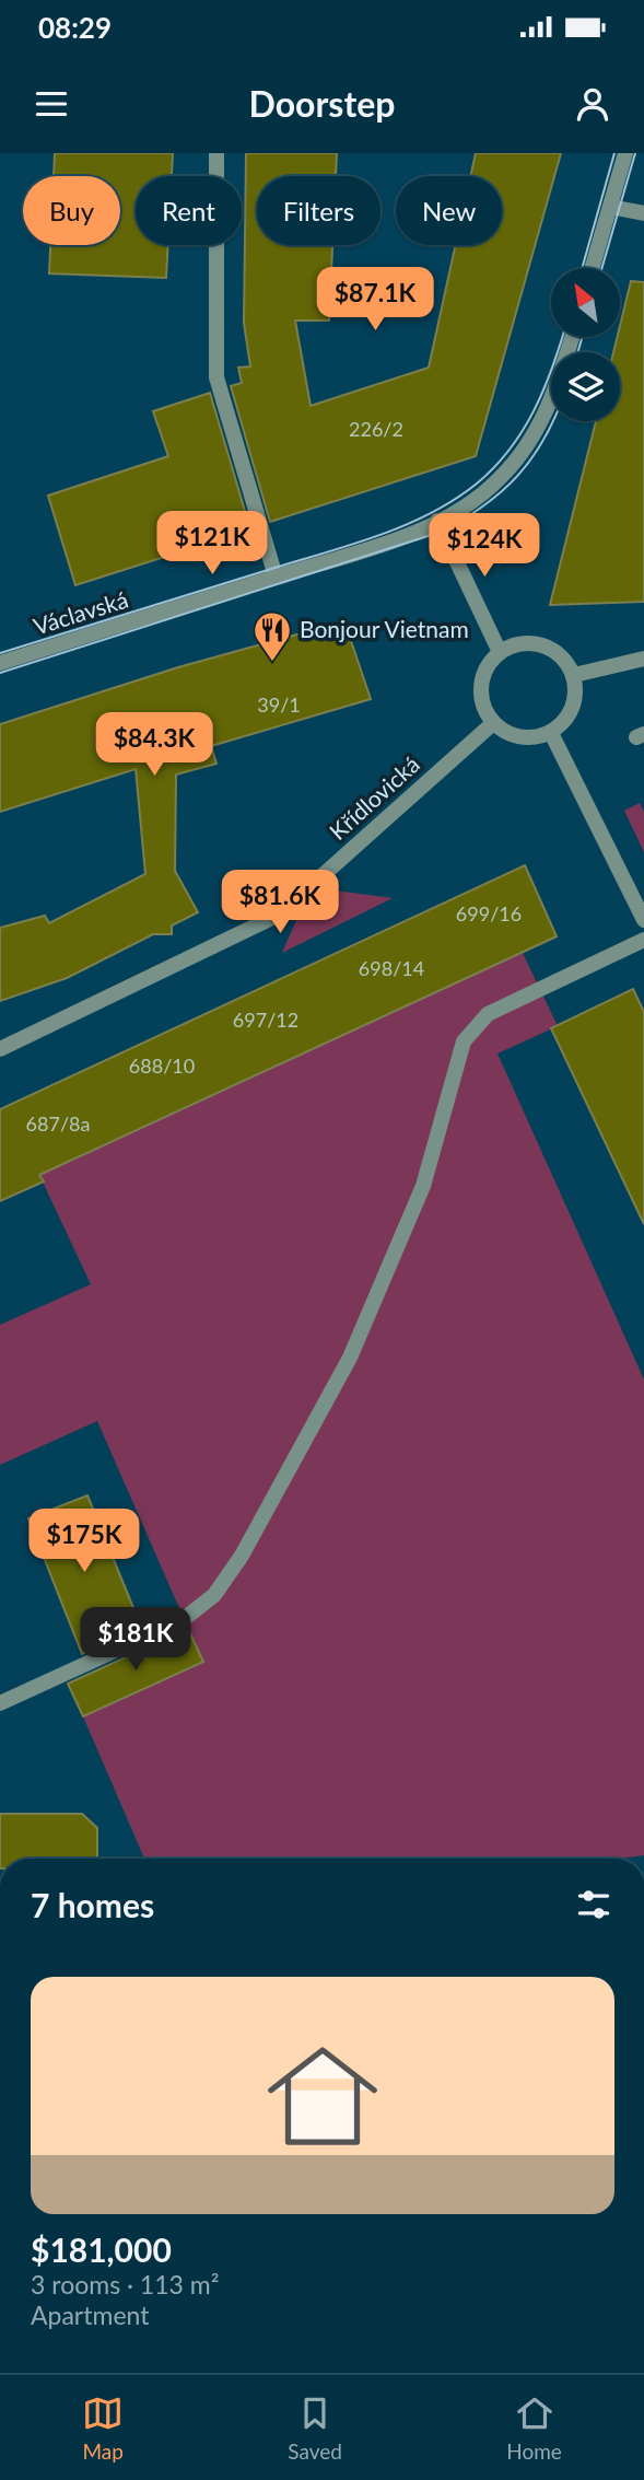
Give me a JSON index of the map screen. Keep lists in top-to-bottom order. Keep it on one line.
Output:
{"streets":{"street":["Václavská","Křídlovická"]},"places":{"restaurant":["Bonjour Vietnam"]},"house_numbers":["226/2","39/1","699/16","698/14","697/12","688/10","687/8a"],"north":"top left","page":{"status":"08:29","header":"Doorstep","chip":["Buy","Rent","Filters","New"],"price":["$87.1K","$121K","$124K","$84.3K","$81.6K","$175K","$181K"],"heading":"7 homes","list":[{"name":"$181,000","note":"3 rooms · 113 m² · Apartment"}],"tabs":["Map","Saved","Home"]}}
